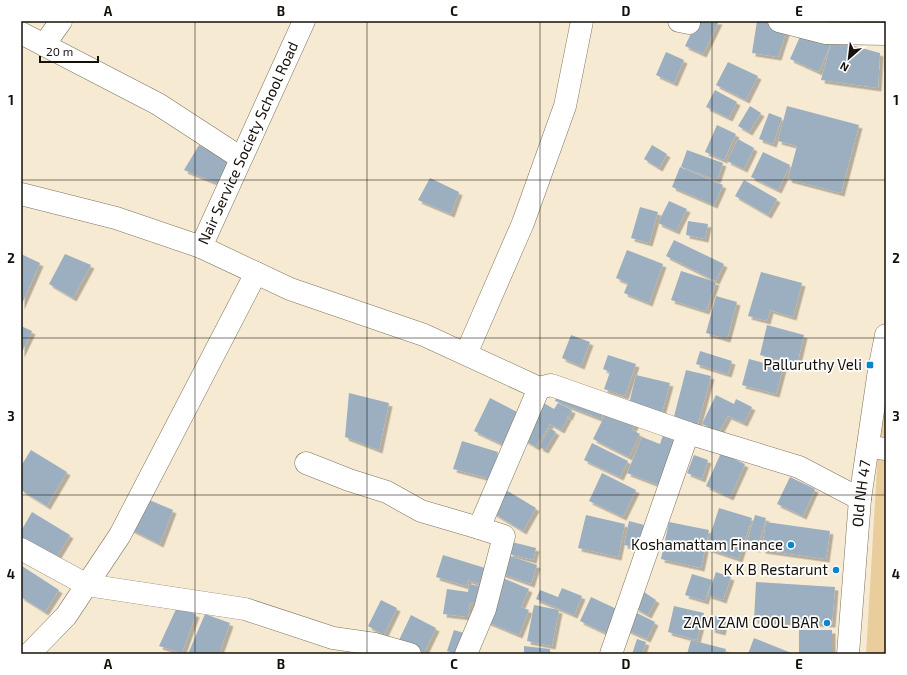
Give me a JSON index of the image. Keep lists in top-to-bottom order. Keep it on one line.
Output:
{"streets":{"street":["Nair Service Society School Road","Old NH 47"]},"places":{"transit":["Palluruthy Veli"],"other":["Koshamattam Finance","K K B Restarunt","ZAM ZAM COOL BAR"]},"scale_bar":"20 m","north":"bottom left","grid":{"columns":["A","B","C","D","E"],"rows":["1","2","3","4"]}}
